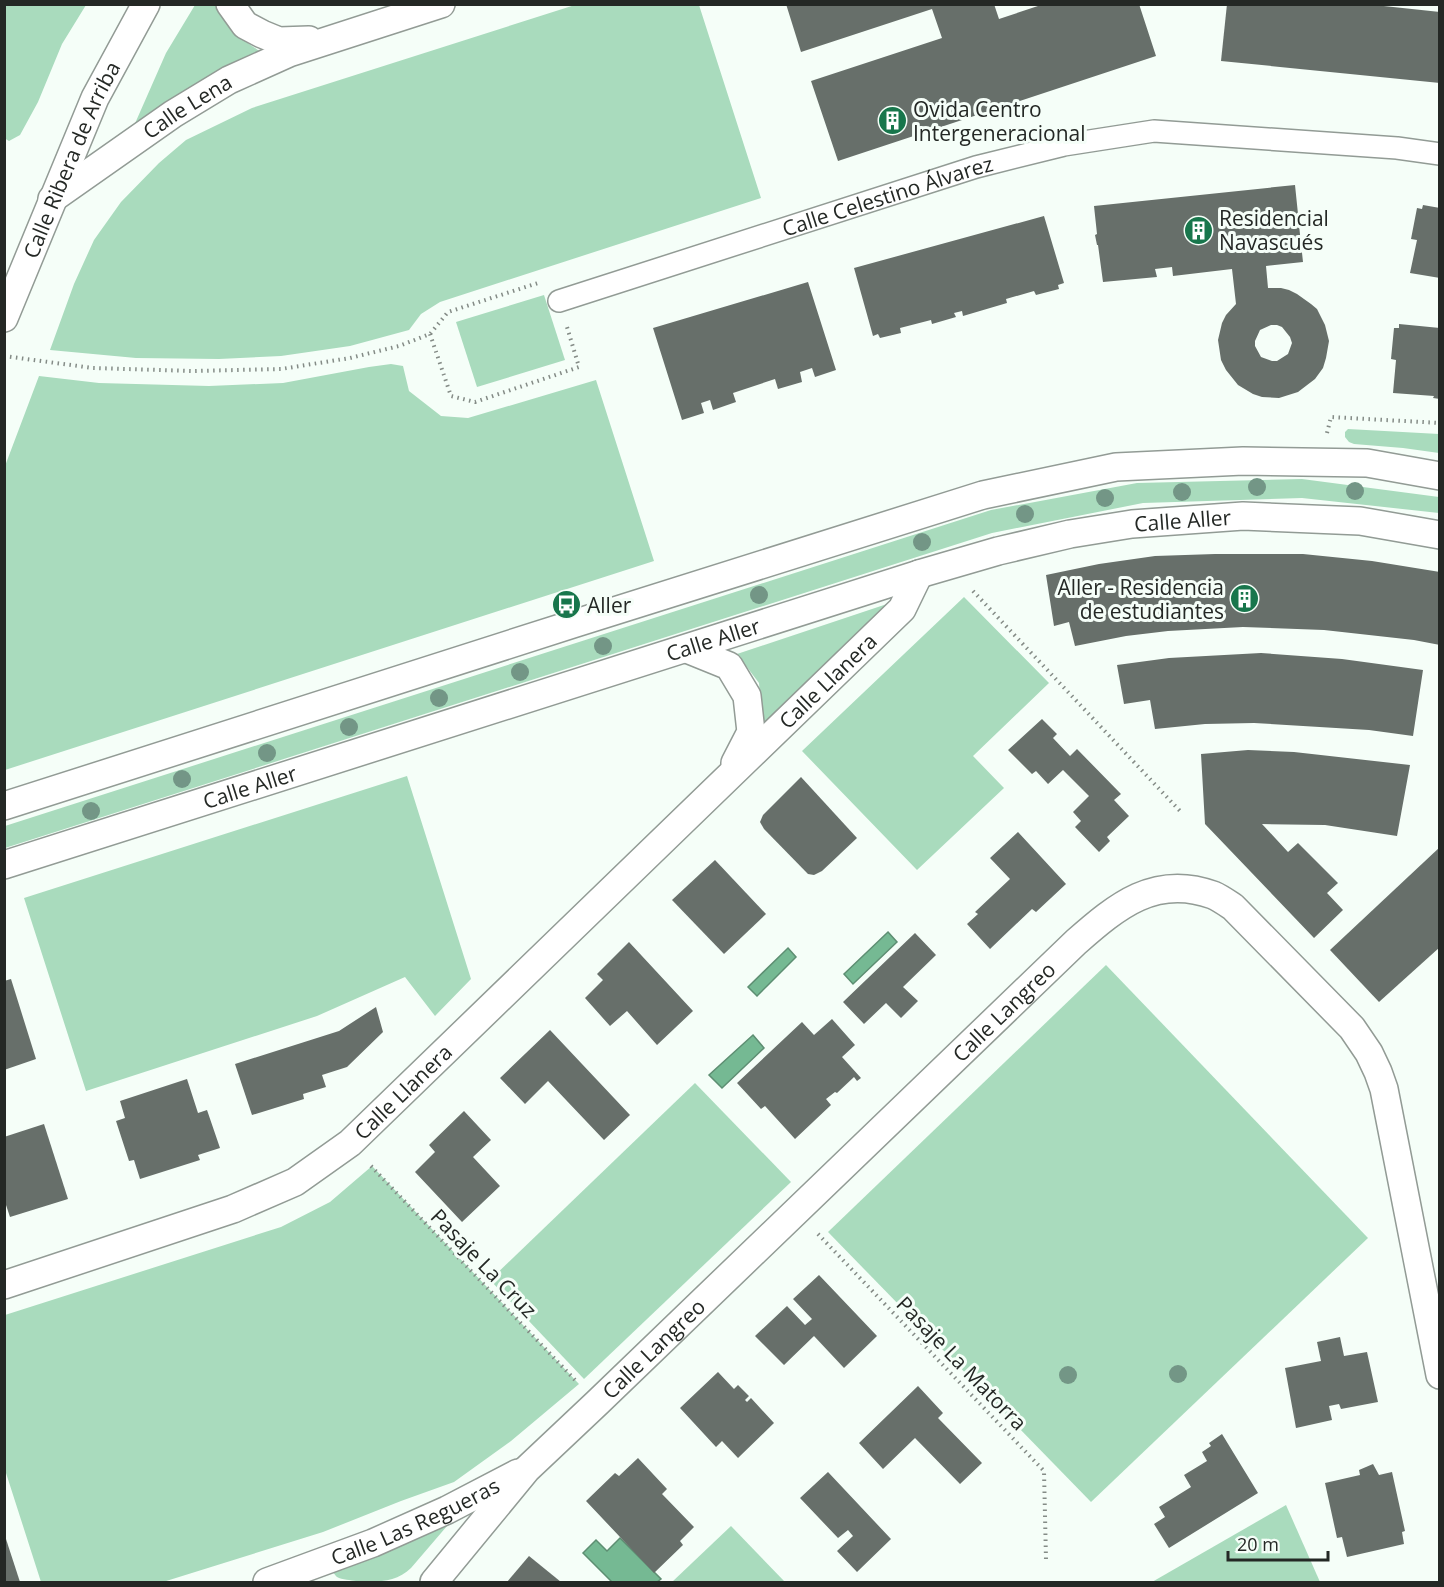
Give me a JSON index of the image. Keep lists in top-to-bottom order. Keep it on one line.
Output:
{"streets":{"street":["Calle Lena","Calle Ribera de Arriba","Calle Celestino Álvarez","Calle Aller","Calle Llanera","Calle Langreo","Calle Las Regueras"],"path":["Pasaje La Cruz","Pasaje La Matorra"]},"crossings":[["Calle Lena","Calle Ribera de Arriba"],["Calle Aller","Calle Llanera"],["Calle Llanera","Pasaje La Cruz"],["Calle Langreo","Pasaje La Cruz"],["Calle Langreo","Pasaje La Matorra"],["Calle Langreo","Calle Las Regueras"]],"places":{"building":["Ovida Centro Intergeneracional","Residencial Navascués","Aller - Residencia de estudiantes"],"bus stop":["Aller"]},"scale_bar":"20 m"}
